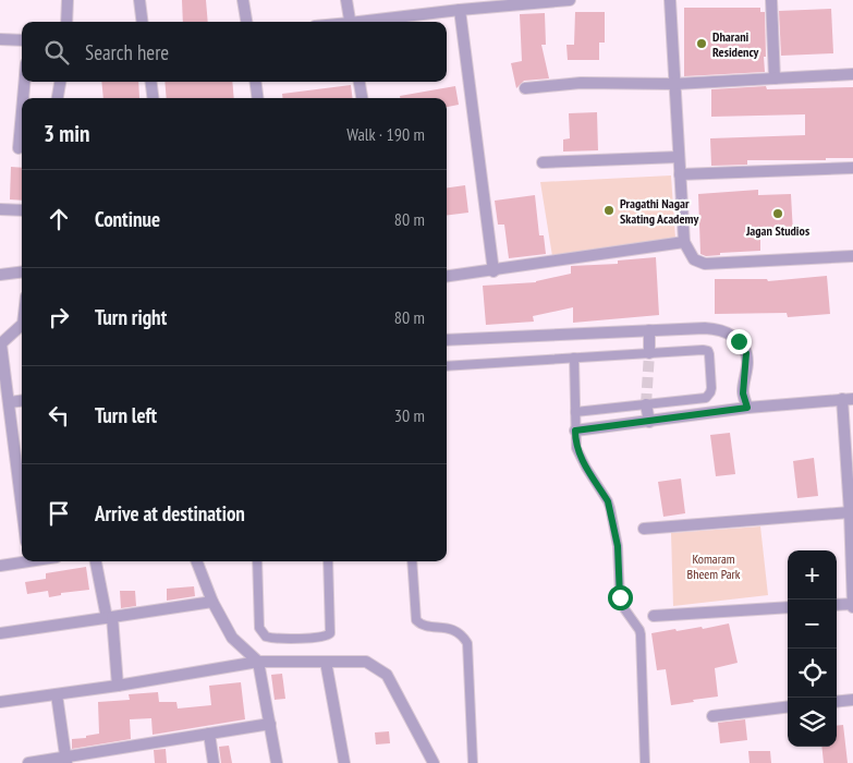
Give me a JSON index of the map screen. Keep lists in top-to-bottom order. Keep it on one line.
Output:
{"parks":["Komaram Bheem Park"],"places":["Dharani Residency","Pragathi Nagar Skating Academy","Jagan Studios"],"page":{"search":"Search here","heading":["3 min","Walk · 190 m"],"list":[["Continue","80 m"],["Turn right","80 m"],["Turn left","30 m"],"Arrive at destination"],"map_buttons":["+","−"]}}
